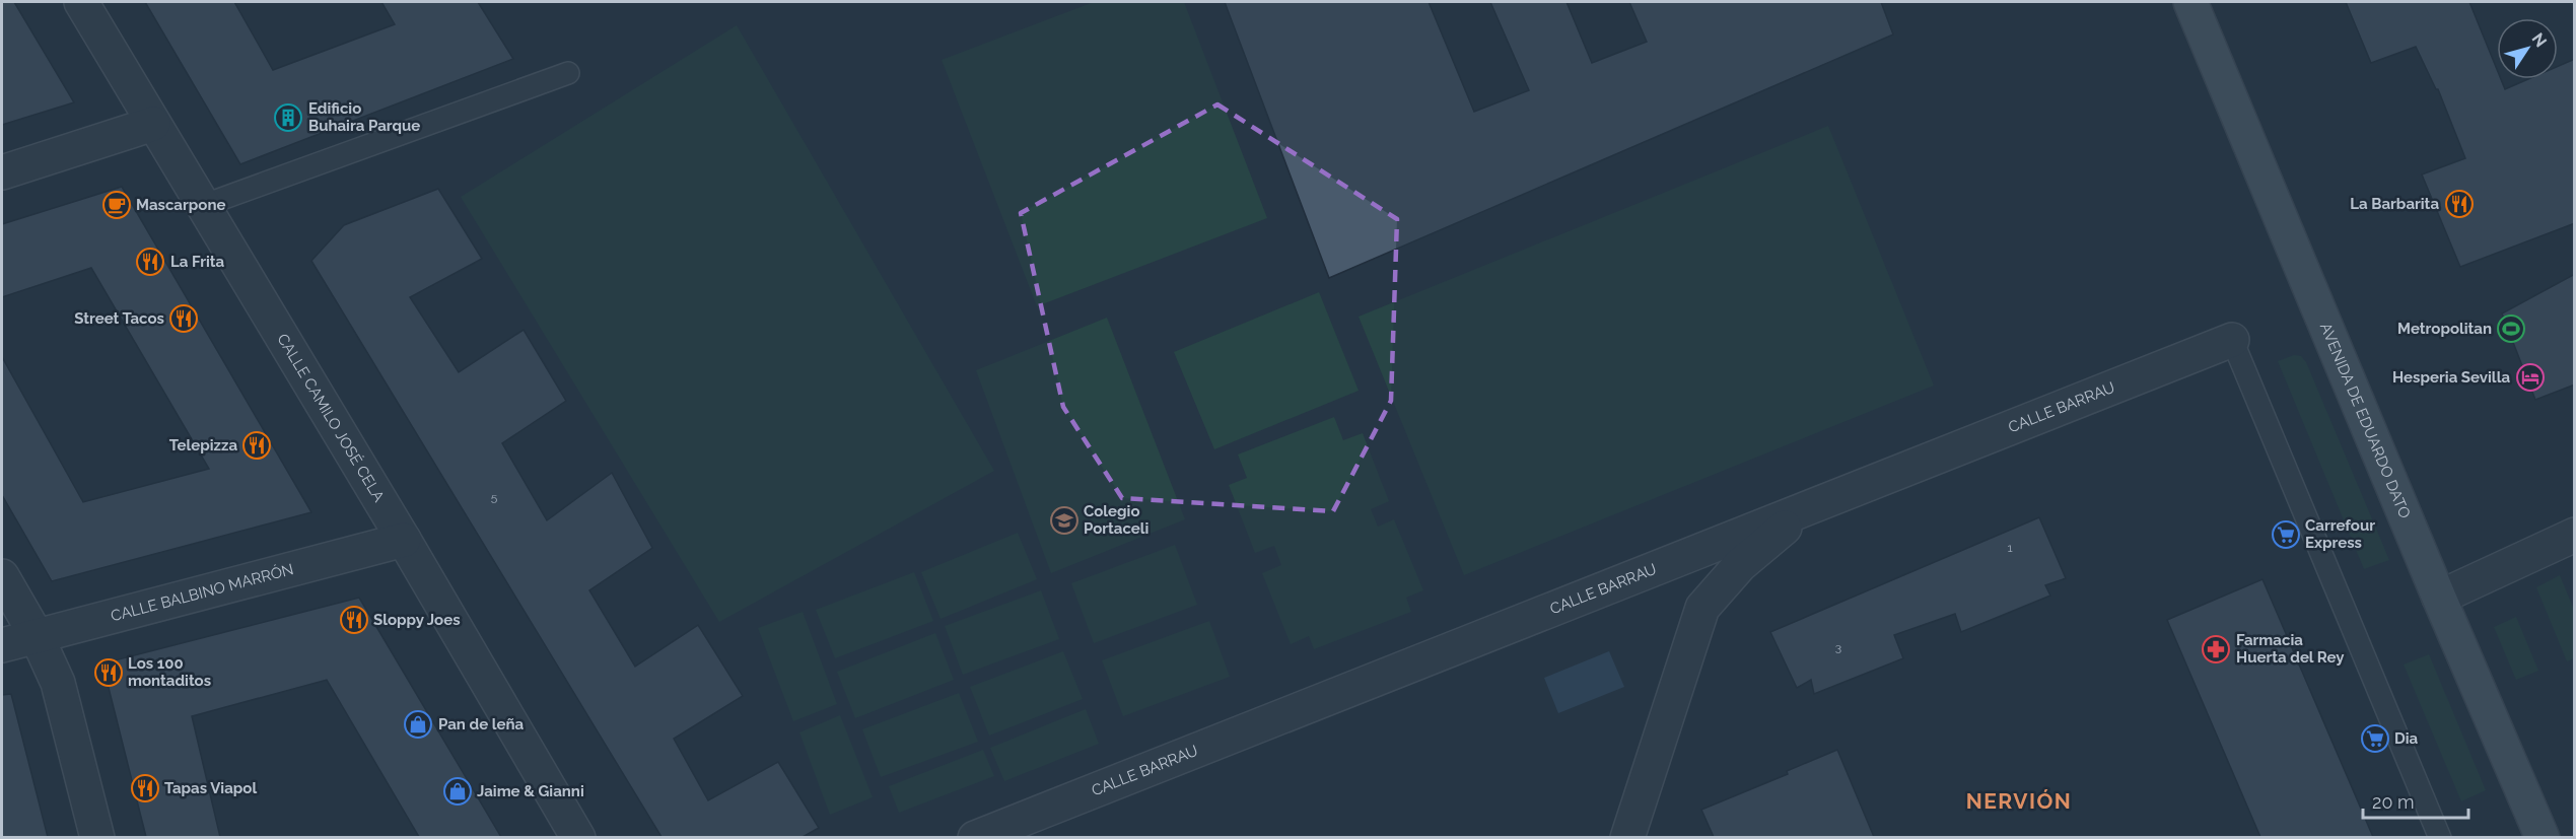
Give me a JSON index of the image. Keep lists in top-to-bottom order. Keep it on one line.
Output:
{"streets":{"main road":["AVENIDA DE EDUARDO DATO"],"street":["CALLE BARRAU","CALLE CAMILO JOSÉ CELA","CALLE BALBINO MARRÓN"]},"crossings":[["CALLE CAMILO JOSÉ CELA","CALLE BALBINO MARRÓN"]],"districts":["NERVIÓN"],"places":{"building":["Edificio Buhaira Parque"],"restaurant":["La Barbarita","La Frita","Street Tacos","Telepizza","Sloppy Joes","Los 100 montaditos","Tapas Viapol"],"cafe":["Mascarpone"],"sports":["Metropolitan"],"hotel":["Hesperia Sevilla"],"school or university":["Colegio Portaceli"],"supermarket":["Carrefour Express","Dia"],"pharmacy":["Farmacia Huerta del Rey"],"shop":["Pan de leña","Jaime & Gianni"]},"house_numbers":["5","1","3"],"scale_bar":"20 m","north":"top right"}
